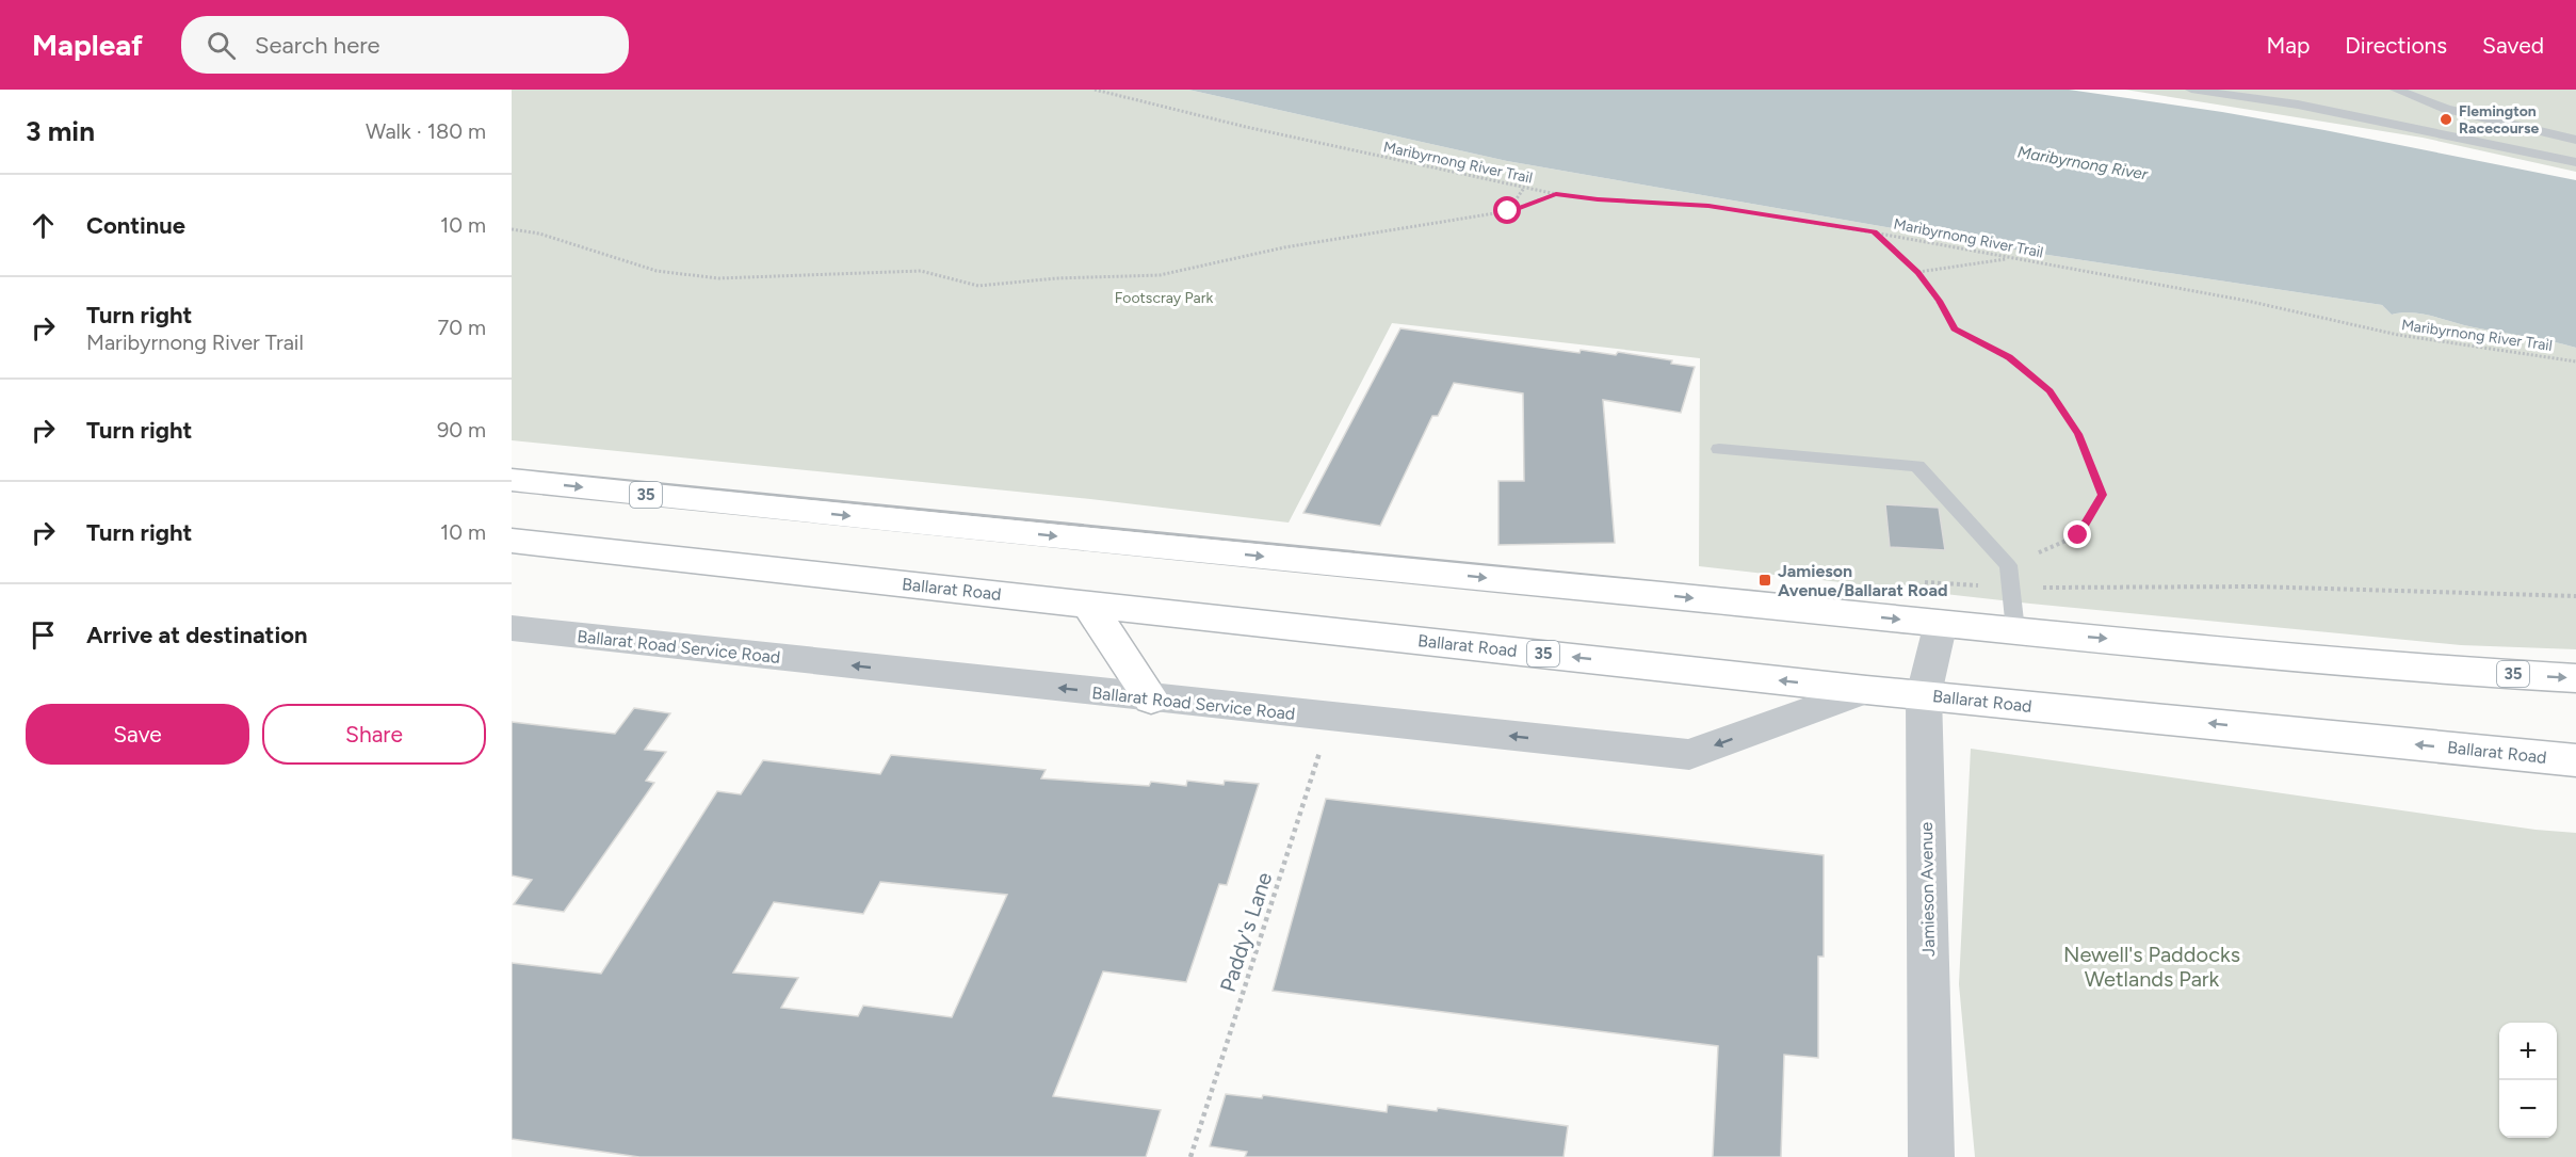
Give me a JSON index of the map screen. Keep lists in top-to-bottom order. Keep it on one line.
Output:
{"streets":{"highway":["35","Ballarat Road"],"street":["Ballarat Road Service Road","Jamieson Avenue"],"path":["Maribyrnong River Trail","Paddy's Lane"]},"crossings":[["35","Jamieson Avenue"],["Ballarat Road","Ballarat Road Service Road"],["Ballarat Road","Jamieson Avenue"],["Ballarat Road Service Road","Paddy's Lane"]],"one_way":["Ballarat Road Service Road"],"water":["Maribyrnong River"],"parks":["Footscray Park","Newell's Paddocks Wetlands Park"],"places":{"other":["Flemington Racecourse"],"transit":["Jamieson Avenue/Ballarat Road"]},"page":{"header":"Mapleaf","search":"Search here","nav":["Map","Directions","Saved"],"heading":["3 min","Walk · 180 m"],"list":[["Continue","10 m"],["Turn right","Maribyrnong River Trail","70 m"],["Turn right","90 m"],["Turn right","10 m"],"Arrive at destination"],"buttons":["Save","Share"],"map_buttons":["+","−"]}}
